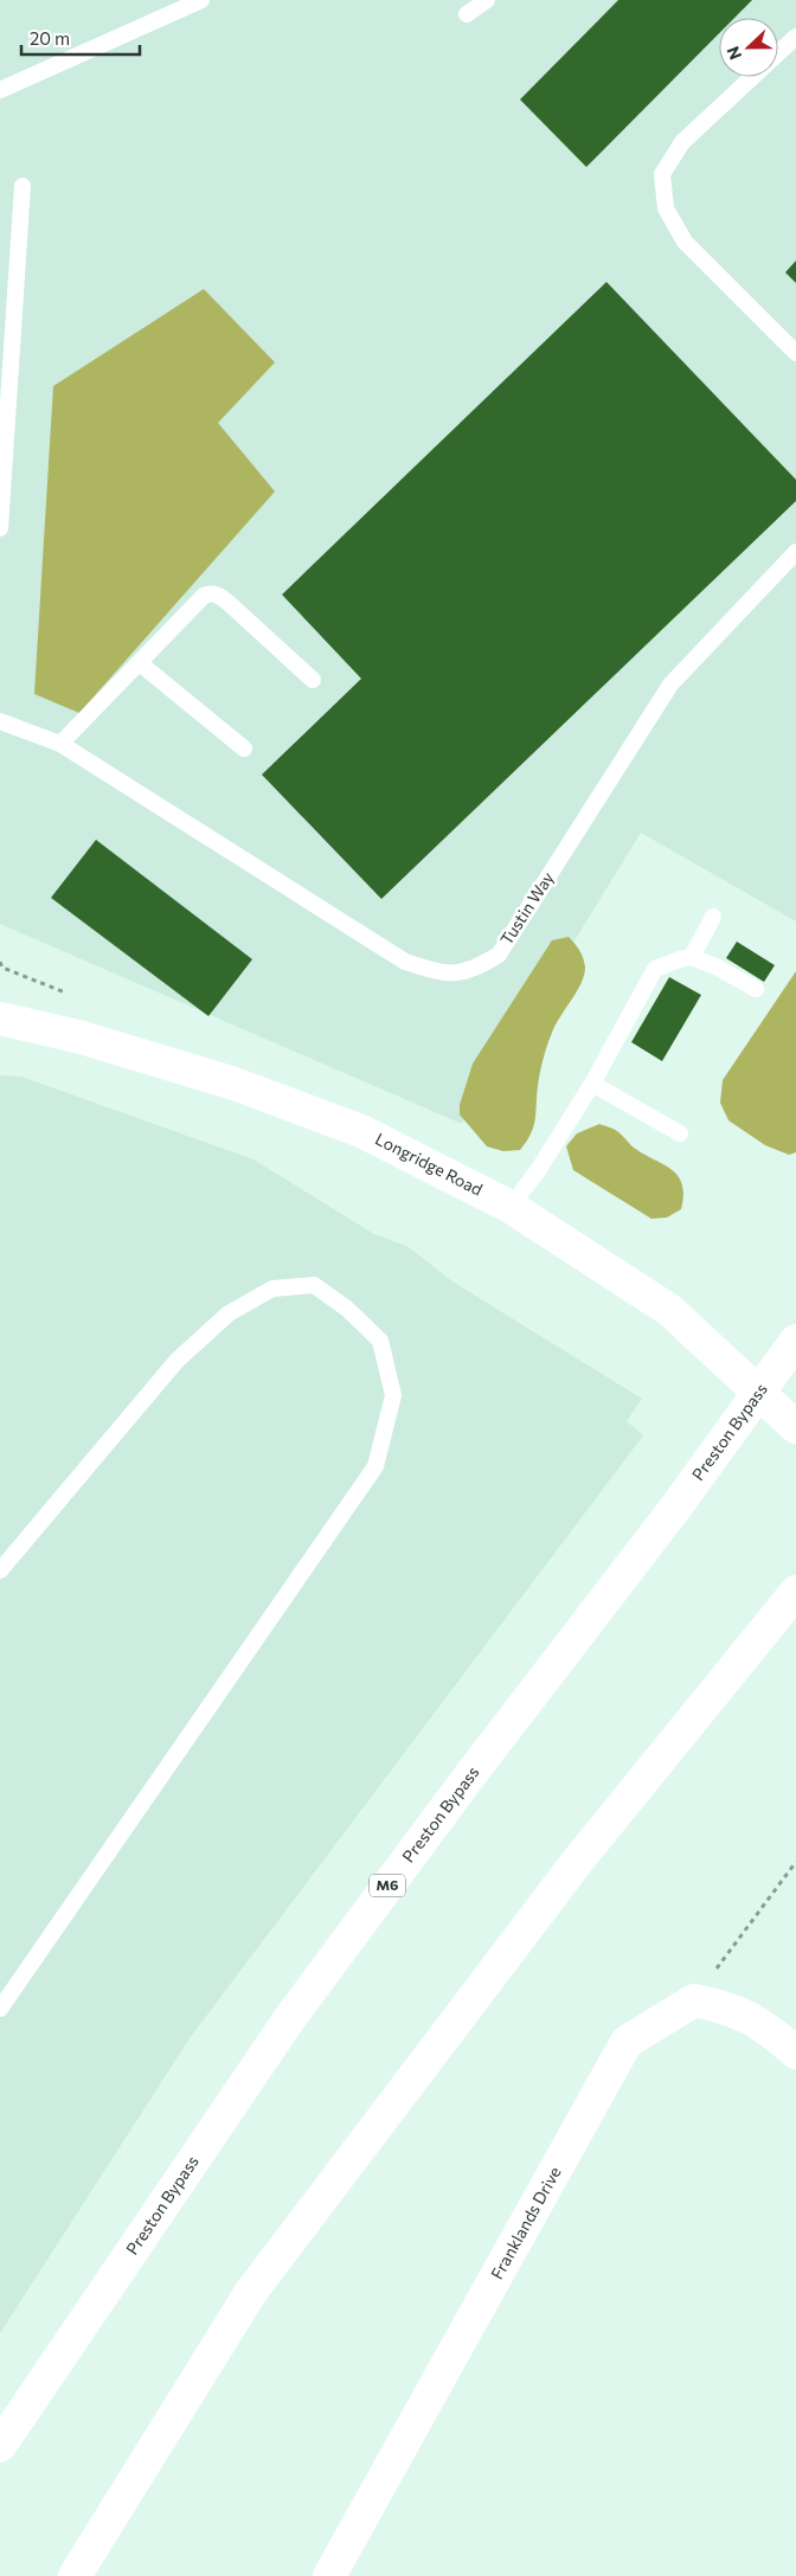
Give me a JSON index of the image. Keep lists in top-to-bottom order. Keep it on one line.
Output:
{"streets":{"main road":["Longridge Road","Preston Bypass","M6","Franklands Drive"],"lane":["Tustin Way"]},"scale_bar":"20 m","north":"left"}
